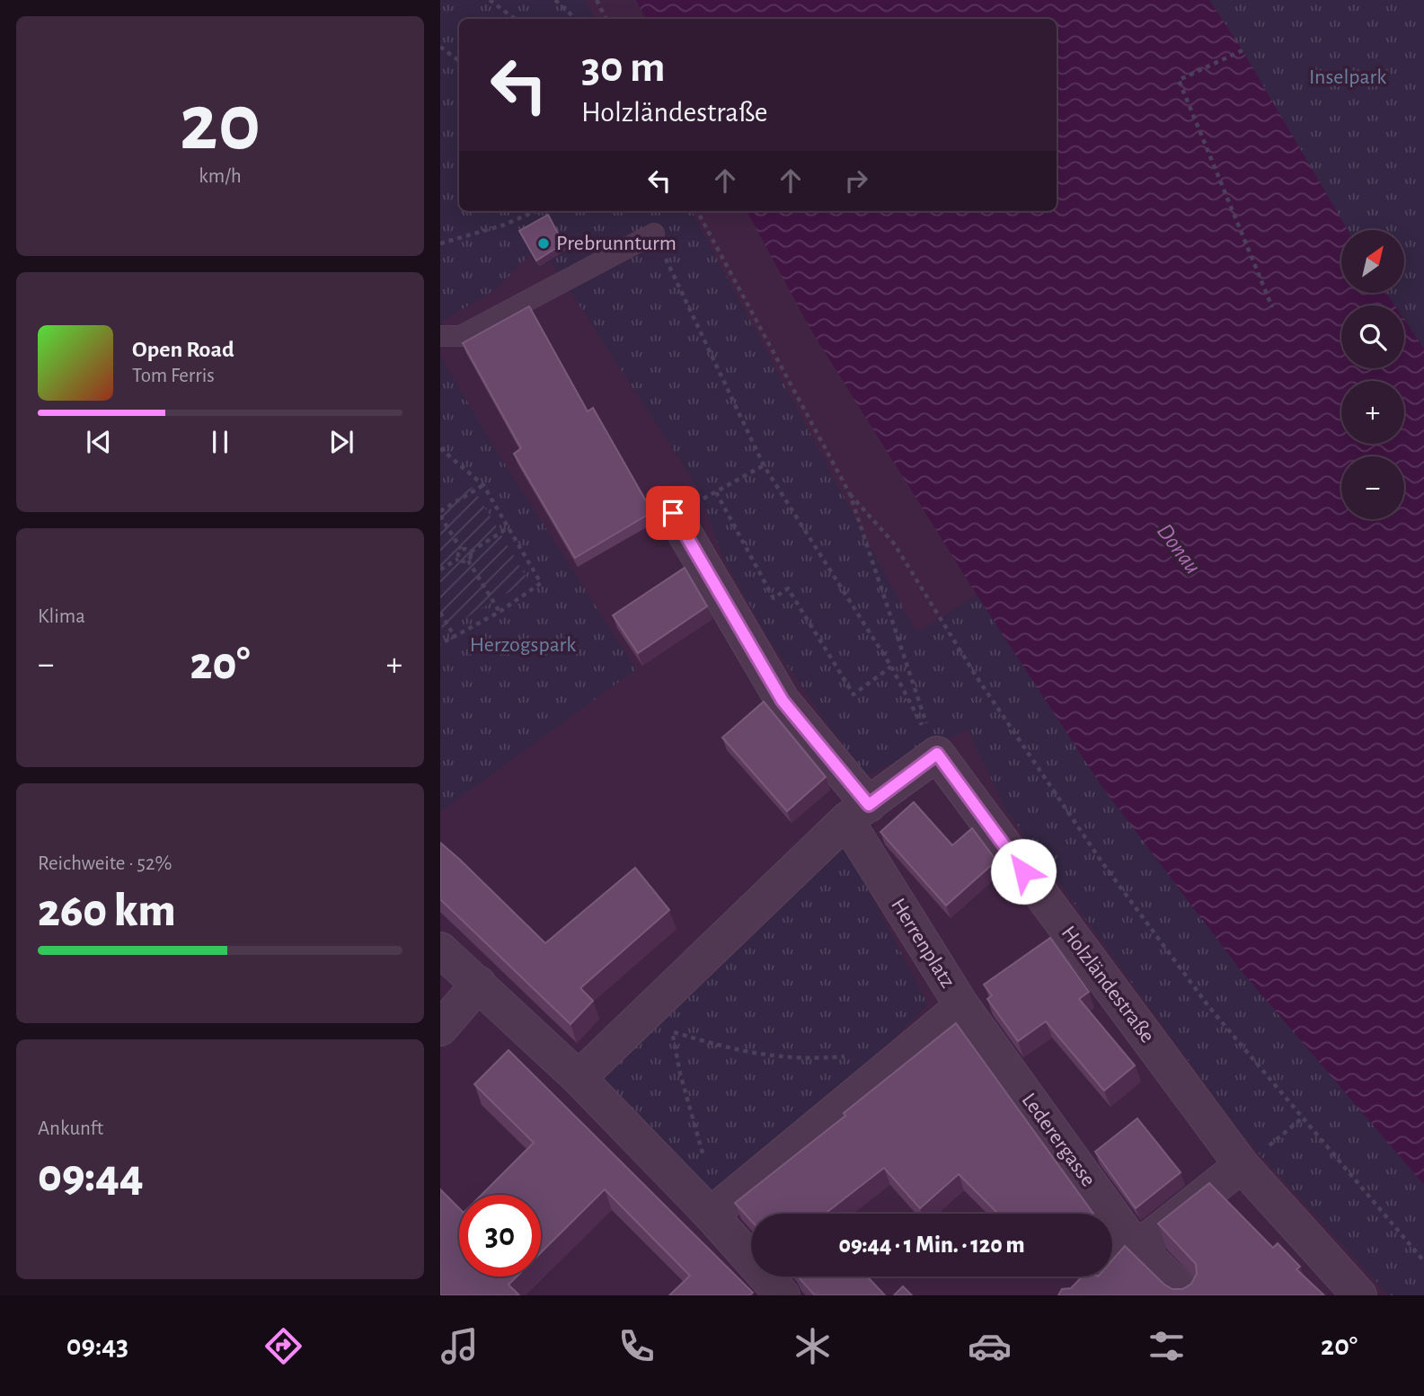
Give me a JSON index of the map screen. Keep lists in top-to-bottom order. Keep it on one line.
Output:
{"streets":{"street":["Herrenplatz","Holzländestraße","Lederergasse"]},"crossings":[["Herrenplatz","Lederergasse"]],"water":["Donau"],"parks":["Inselpark","Herzogspark"],"places":["Prebrunnturm"],"north":"top right","page":{"tile":[["20","km/h"],"Klima",["Reichweite · 52%","260 km"],["Ankunft","09:44"]],"turn":["30 m","Holzländestraße"],"map_buttons":["+","−"],"song":["Open Road","Tom Ferris"],"heat":["−","20°","+"],"limit":"30","trip":"09:44 · 1 Min. · 120 m","tabs":["09:43","20°"]}}
